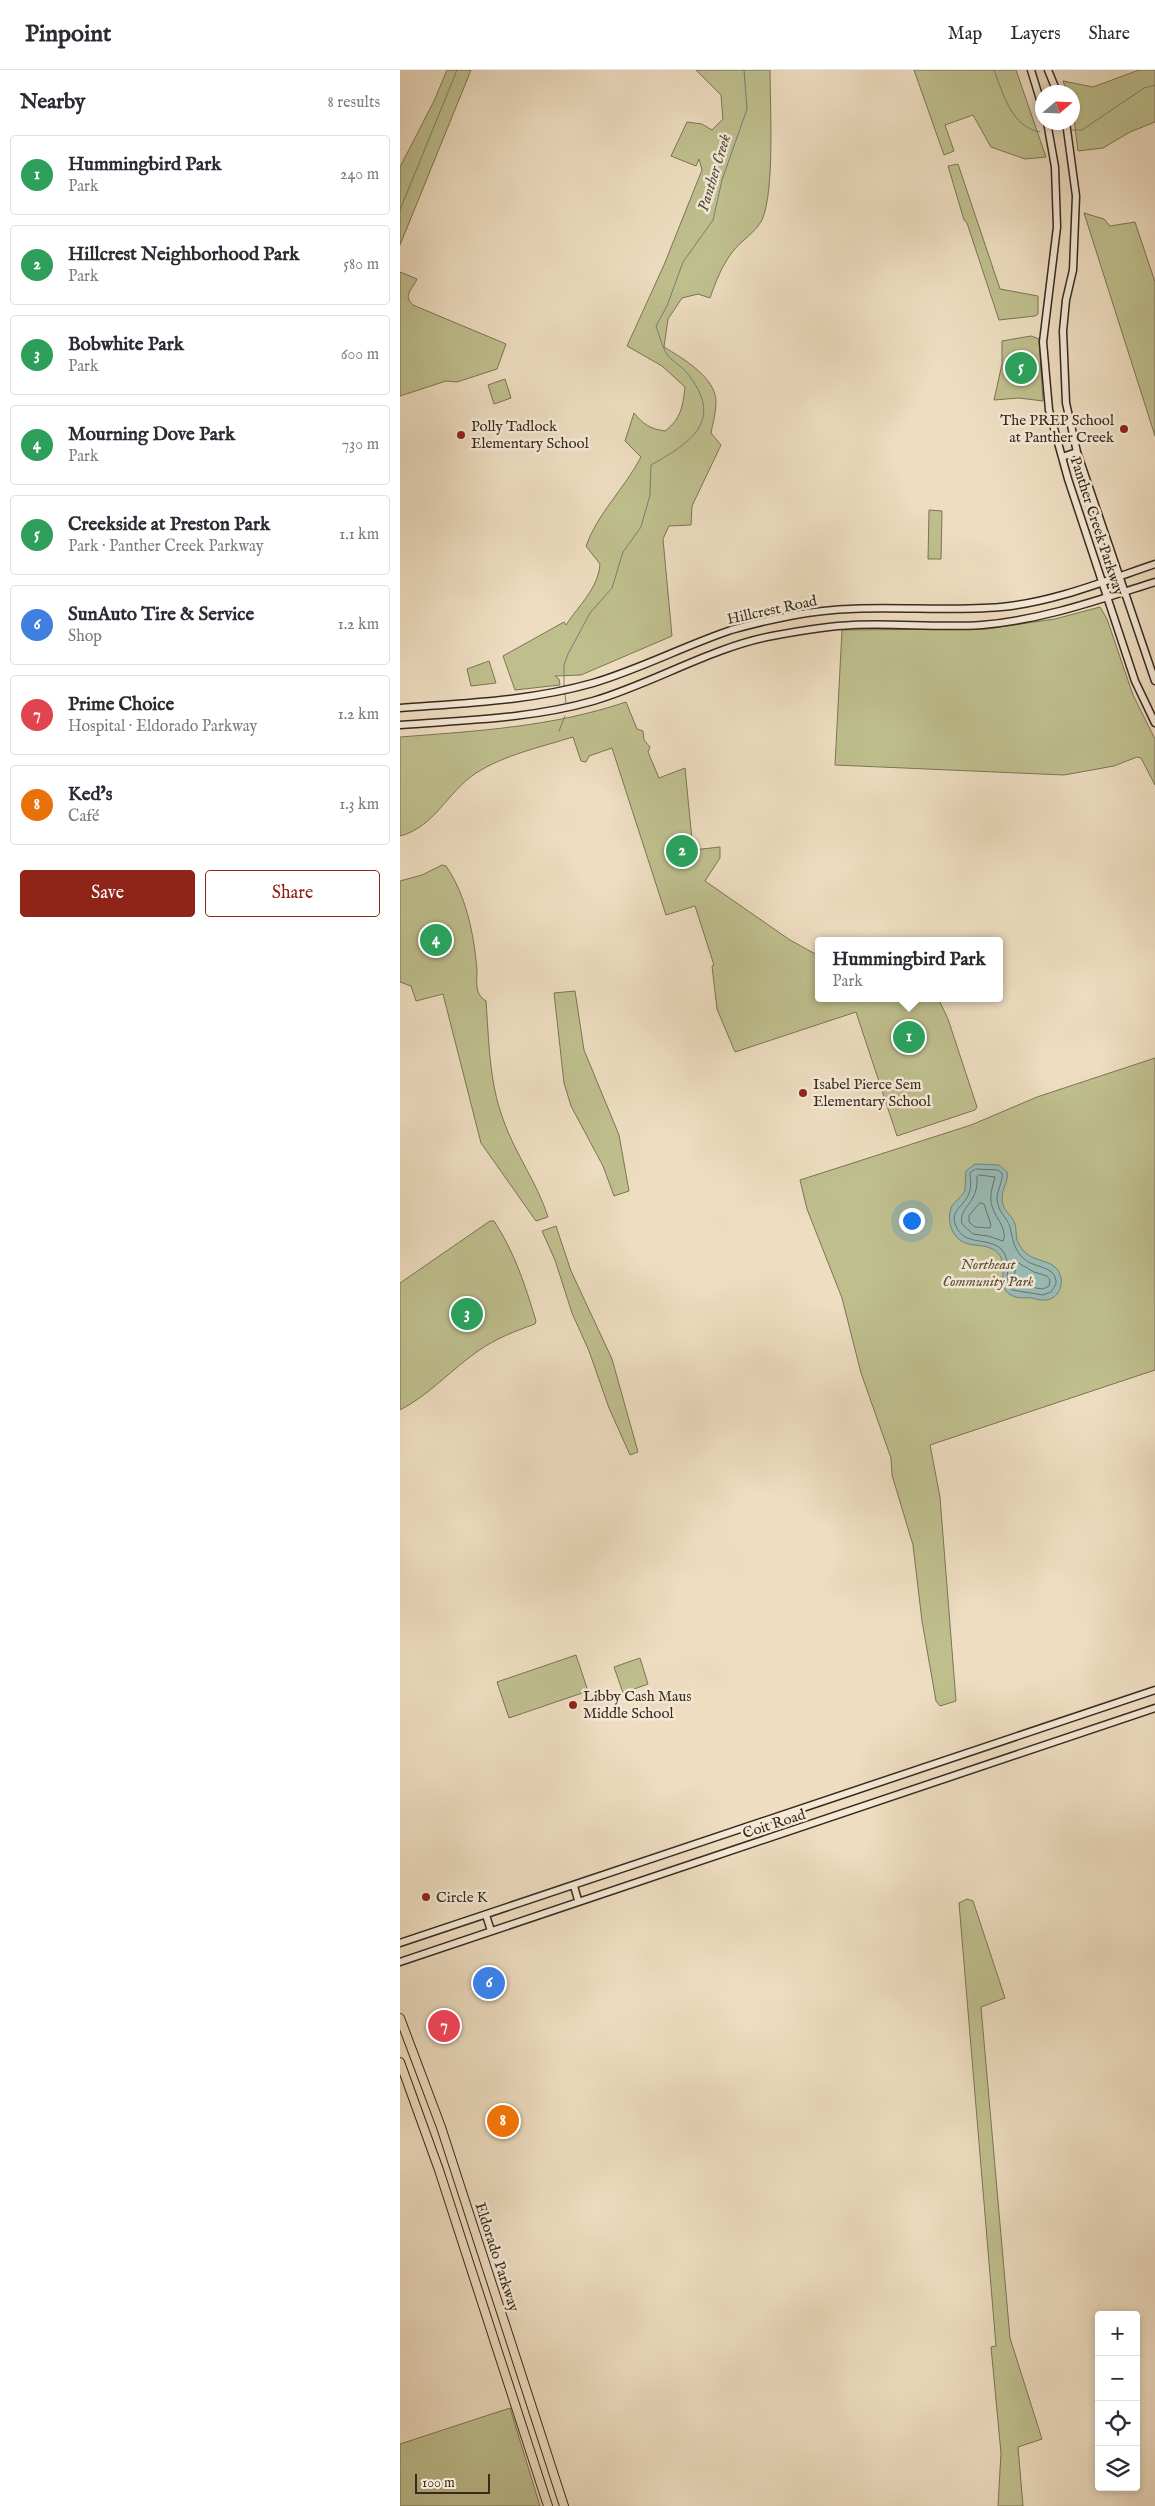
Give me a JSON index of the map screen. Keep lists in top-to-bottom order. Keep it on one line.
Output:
{"streets":{"main road":["Panther Creek Parkway","Hillcrest Road","Coit Road","Eldorado Parkway"]},"crossings":[["Panther Creek Parkway","Hillcrest Road"]],"water":["Panther Creek"],"parks":["Northeast Community Park"],"places":["The PREP School at Panther Creek","Polly Tadlock Elementary School","Isabel Pierce Sem Elementary School","Libby Cash Maus Middle School","Circle K"],"scale_bar":"100 m","north":"right","page":{"header":"Pinpoint","nav":["Map","Layers","Share"],"heading":["Nearby","8 results"],"list":[{"mark":"1","name":"Hummingbird Park","note":"Park","value":"240 m"},{"mark":"2","name":"Hillcrest Neighborhood Park","note":"Park","value":"580 m"},{"mark":"3","name":"Bobwhite Park","note":"Park","value":"600 m"},{"mark":"4","name":"Mourning Dove Park","note":"Park","value":"730 m"},{"mark":"5","name":"Creekside at Preston Park","note":"Park · Panther Creek Parkway","value":"1.1 km"},{"mark":"6","name":"SunAuto Tire & Service","note":"Shop","value":"1.2 km"},{"mark":"7","name":"Prime Choice","note":"Hospital · Eldorado Parkway","value":"1.2 km"},{"mark":"8","name":"Ked's","note":"Café","value":"1.3 km"}],"pins":["5","2","4","1","3","6","7","8"],"buttons":["Save","Share"],"popup":["Hummingbird Park","Park"],"map_buttons":["+","−"],"scale":"100 m"}}
